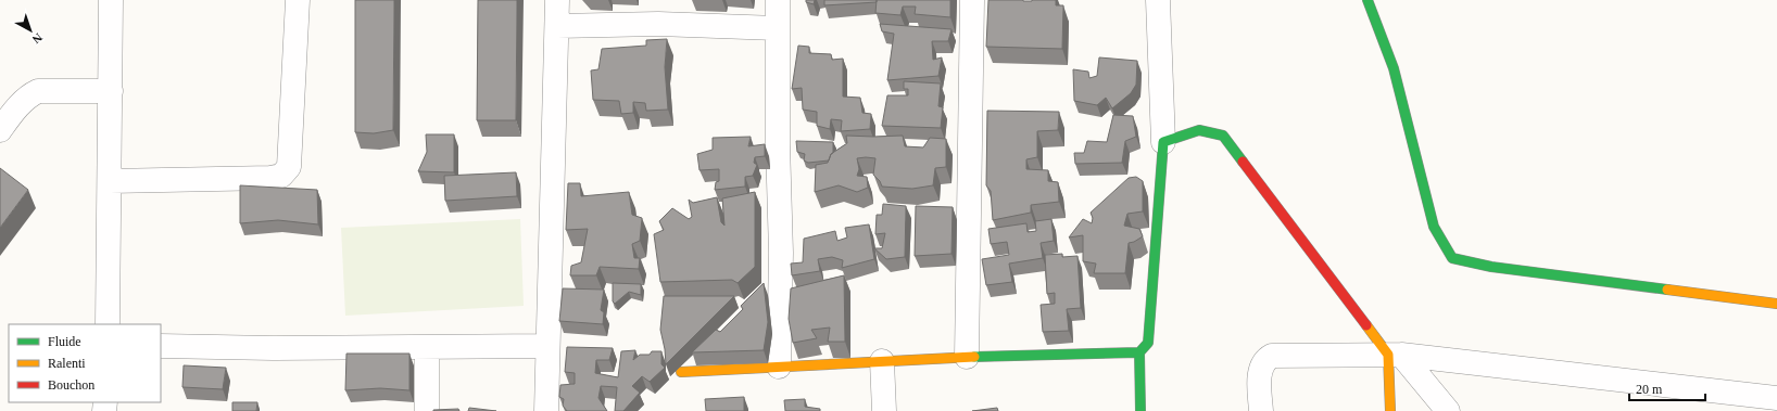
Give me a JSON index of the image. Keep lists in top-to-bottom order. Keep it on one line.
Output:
{"legend":["Fluide","Ralenti","Bouchon"],"scale_bar":"20 m","north":"bottom right"}
